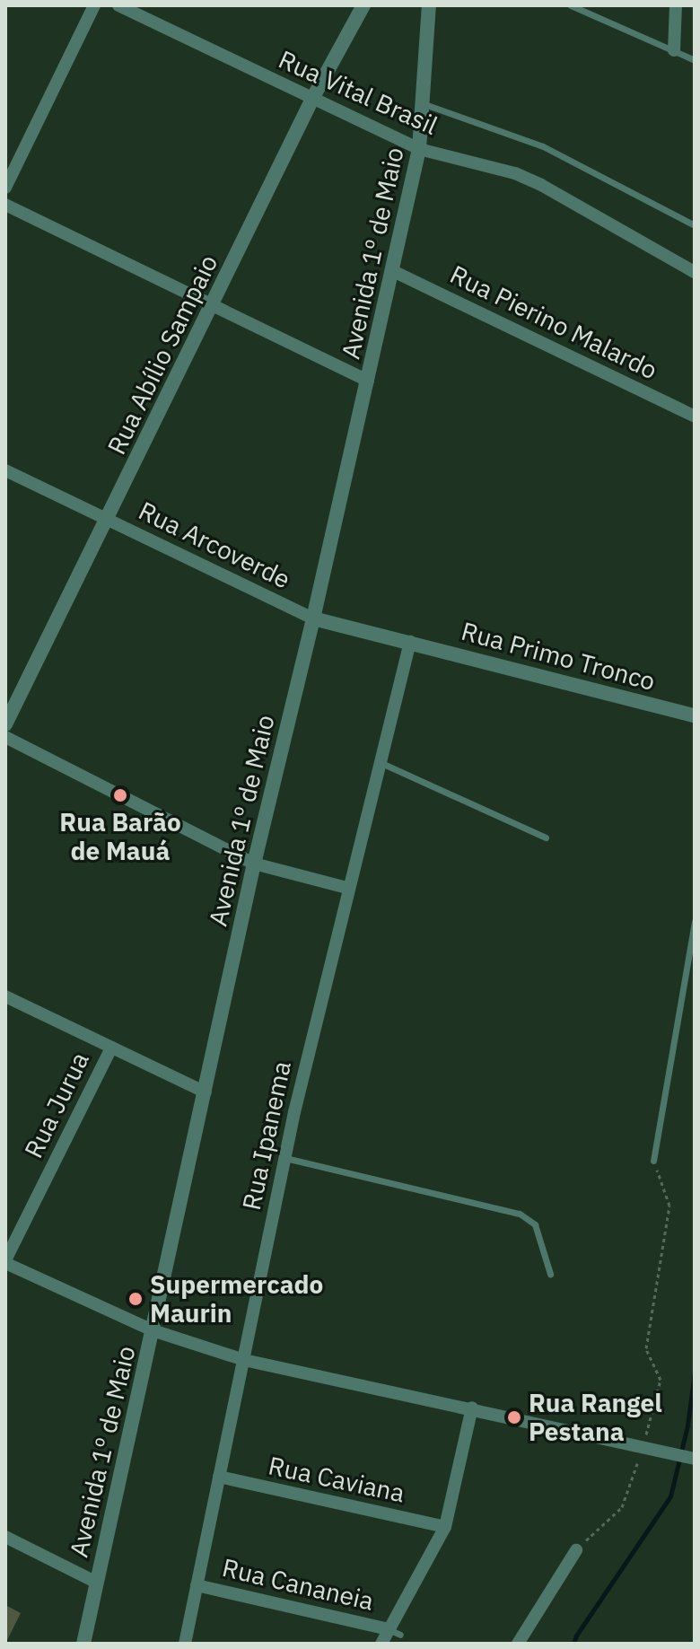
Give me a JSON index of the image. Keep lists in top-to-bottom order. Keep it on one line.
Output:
{"streets":{"street":["Rua Vital Brasil","Avenida 1º de Maio","Rua Pierino Malardo","Rua Abílio Sampaio","Rua Arcoverde","Rua Primo Tronco","Rua Jurua","Rua Ipanema","Rua Caviana","Rua Cananeia"]},"crossings":[["Rua Vital Brasil","Avenida 1º de Maio"],["Rua Vital Brasil","Rua Abílio Sampaio"],["Avenida 1º de Maio","Rua Pierino Malardo"],["Avenida 1º de Maio","Rua Arcoverde"],["Rua Abílio Sampaio","Rua Arcoverde"],["Rua Arcoverde","Rua Primo Tronco"],["Rua Arcoverde","Rua Ipanema"],["Rua Primo Tronco","Rua Ipanema"],["Rua Ipanema","Rua Caviana"],["Rua Ipanema","Rua Cananeia"]],"places":["Rua Barão de Mauá","Supermercado Maurin","Rua Rangel Pestana"]}
